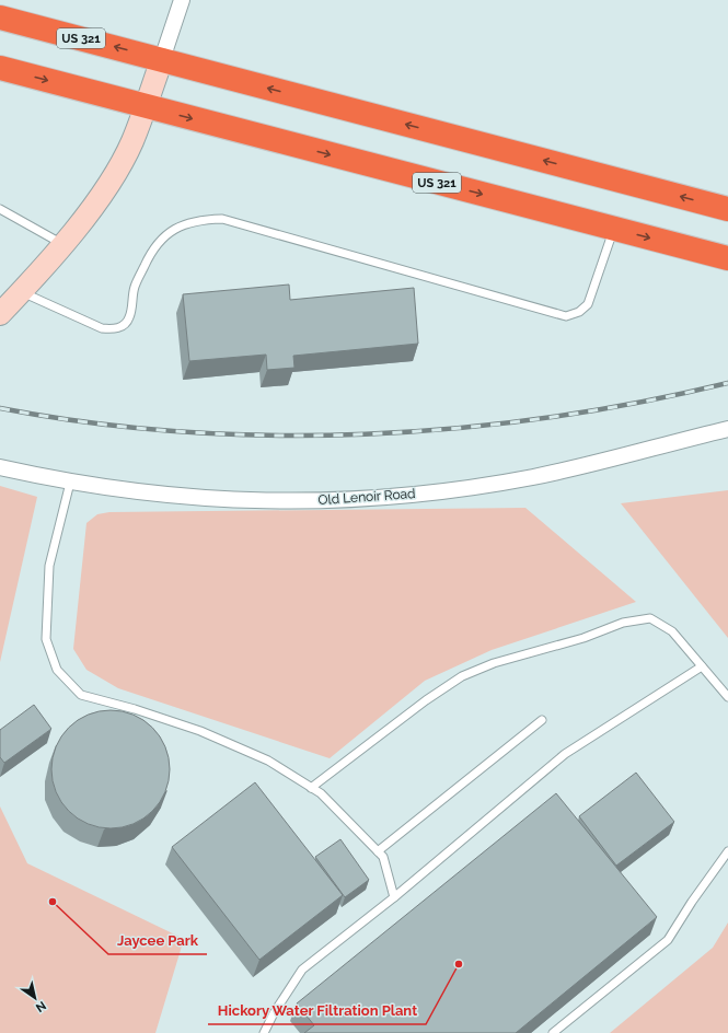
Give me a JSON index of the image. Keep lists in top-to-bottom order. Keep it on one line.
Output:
{"streets":{"highway":["US 321"],"street":["Old Lenoir Road"]},"places":["Jaycee Park","Hickory Water Filtration Plant"],"north":"bottom right"}
